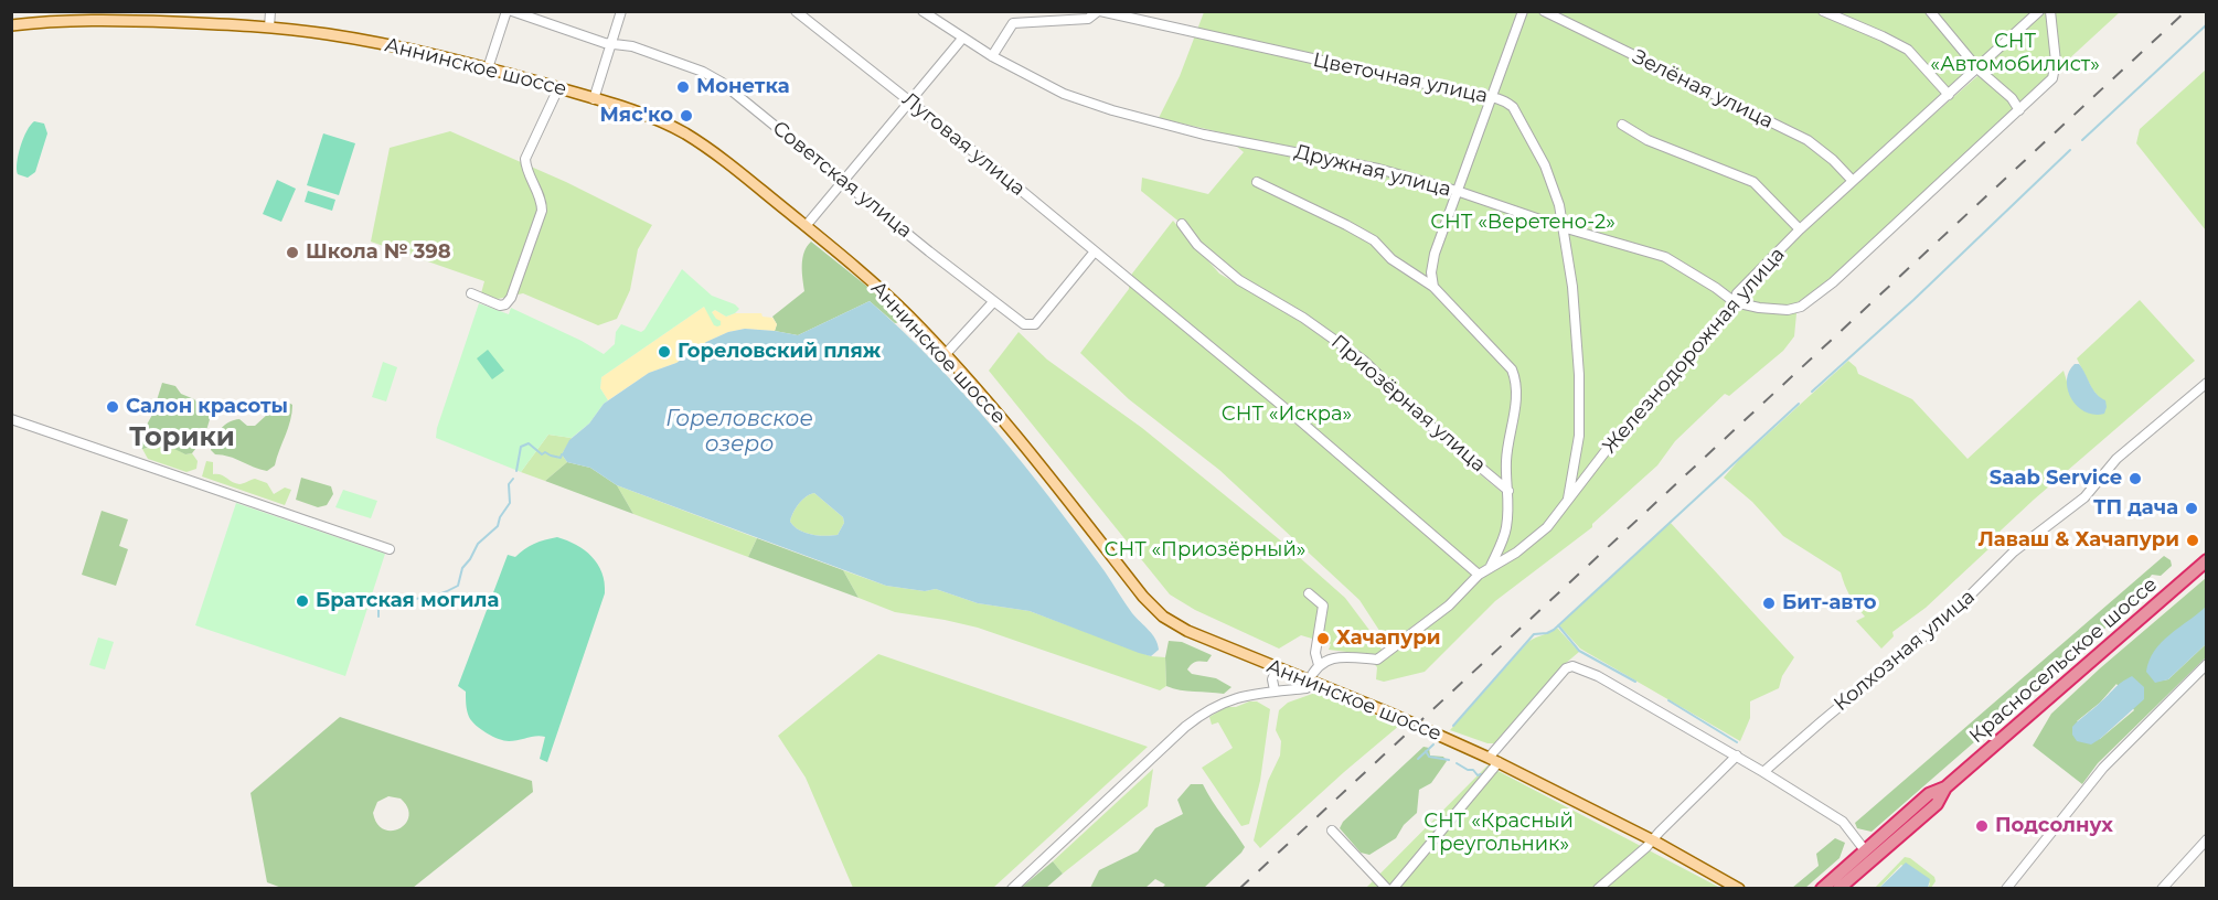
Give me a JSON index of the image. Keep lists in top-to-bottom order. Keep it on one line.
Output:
{"streets":{"highway":["Красносельское шоссе"],"main road":["Аннинское шоссе"],"street":["Цветочная улица","Зелёная улица","Луговая улица","Дружная улица","Советская улица","Железнодорожная улица","Приозёрная улица","Колхозная улица"]},"crossings":[["Цветочная улица","Дружная улица"],["Цветочная улица","Железнодорожная улица"],["Зелёная улица","Железнодорожная улица"],["Луговая улица","Советская улица"],["Луговая улица","Железнодорожная улица"],["Дружная улица","Железнодорожная улица"]],"districts":["Торики"],"water":["Гореловское озеро"],"parks":["СНТ «Автомобилист»","СНТ «Веретено-2»","СНТ «Искра»","СНТ «Приозёрный»","СНТ «Красный Треугольник»"],"places":["Монетка","Мяс'ко","Школа № 398","Гореловский пляж","Салон красоты","Saab Service","ТП дача","Лаваш & Хачапури","Братская могила","Бит-авто","Хачапури","Подсолнух"]}
